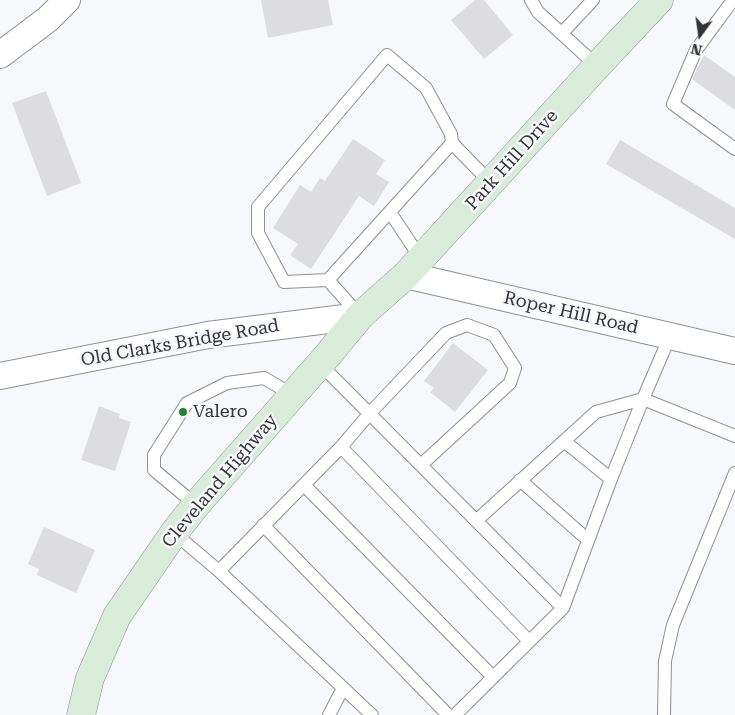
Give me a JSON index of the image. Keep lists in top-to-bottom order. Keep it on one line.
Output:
{"streets":{"main road":["Park Hill Drive","Cleveland Highway"],"street":["Roper Hill Road","Old Clarks Bridge Road"]},"crossings":[["Park Hill Drive","Roper Hill Road"],["Park Hill Drive","Old Clarks Bridge Road"],["Park Hill Drive","Cleveland Highway"],["Old Clarks Bridge Road","Cleveland Highway"]],"places":["Valero"],"north":"bottom"}
